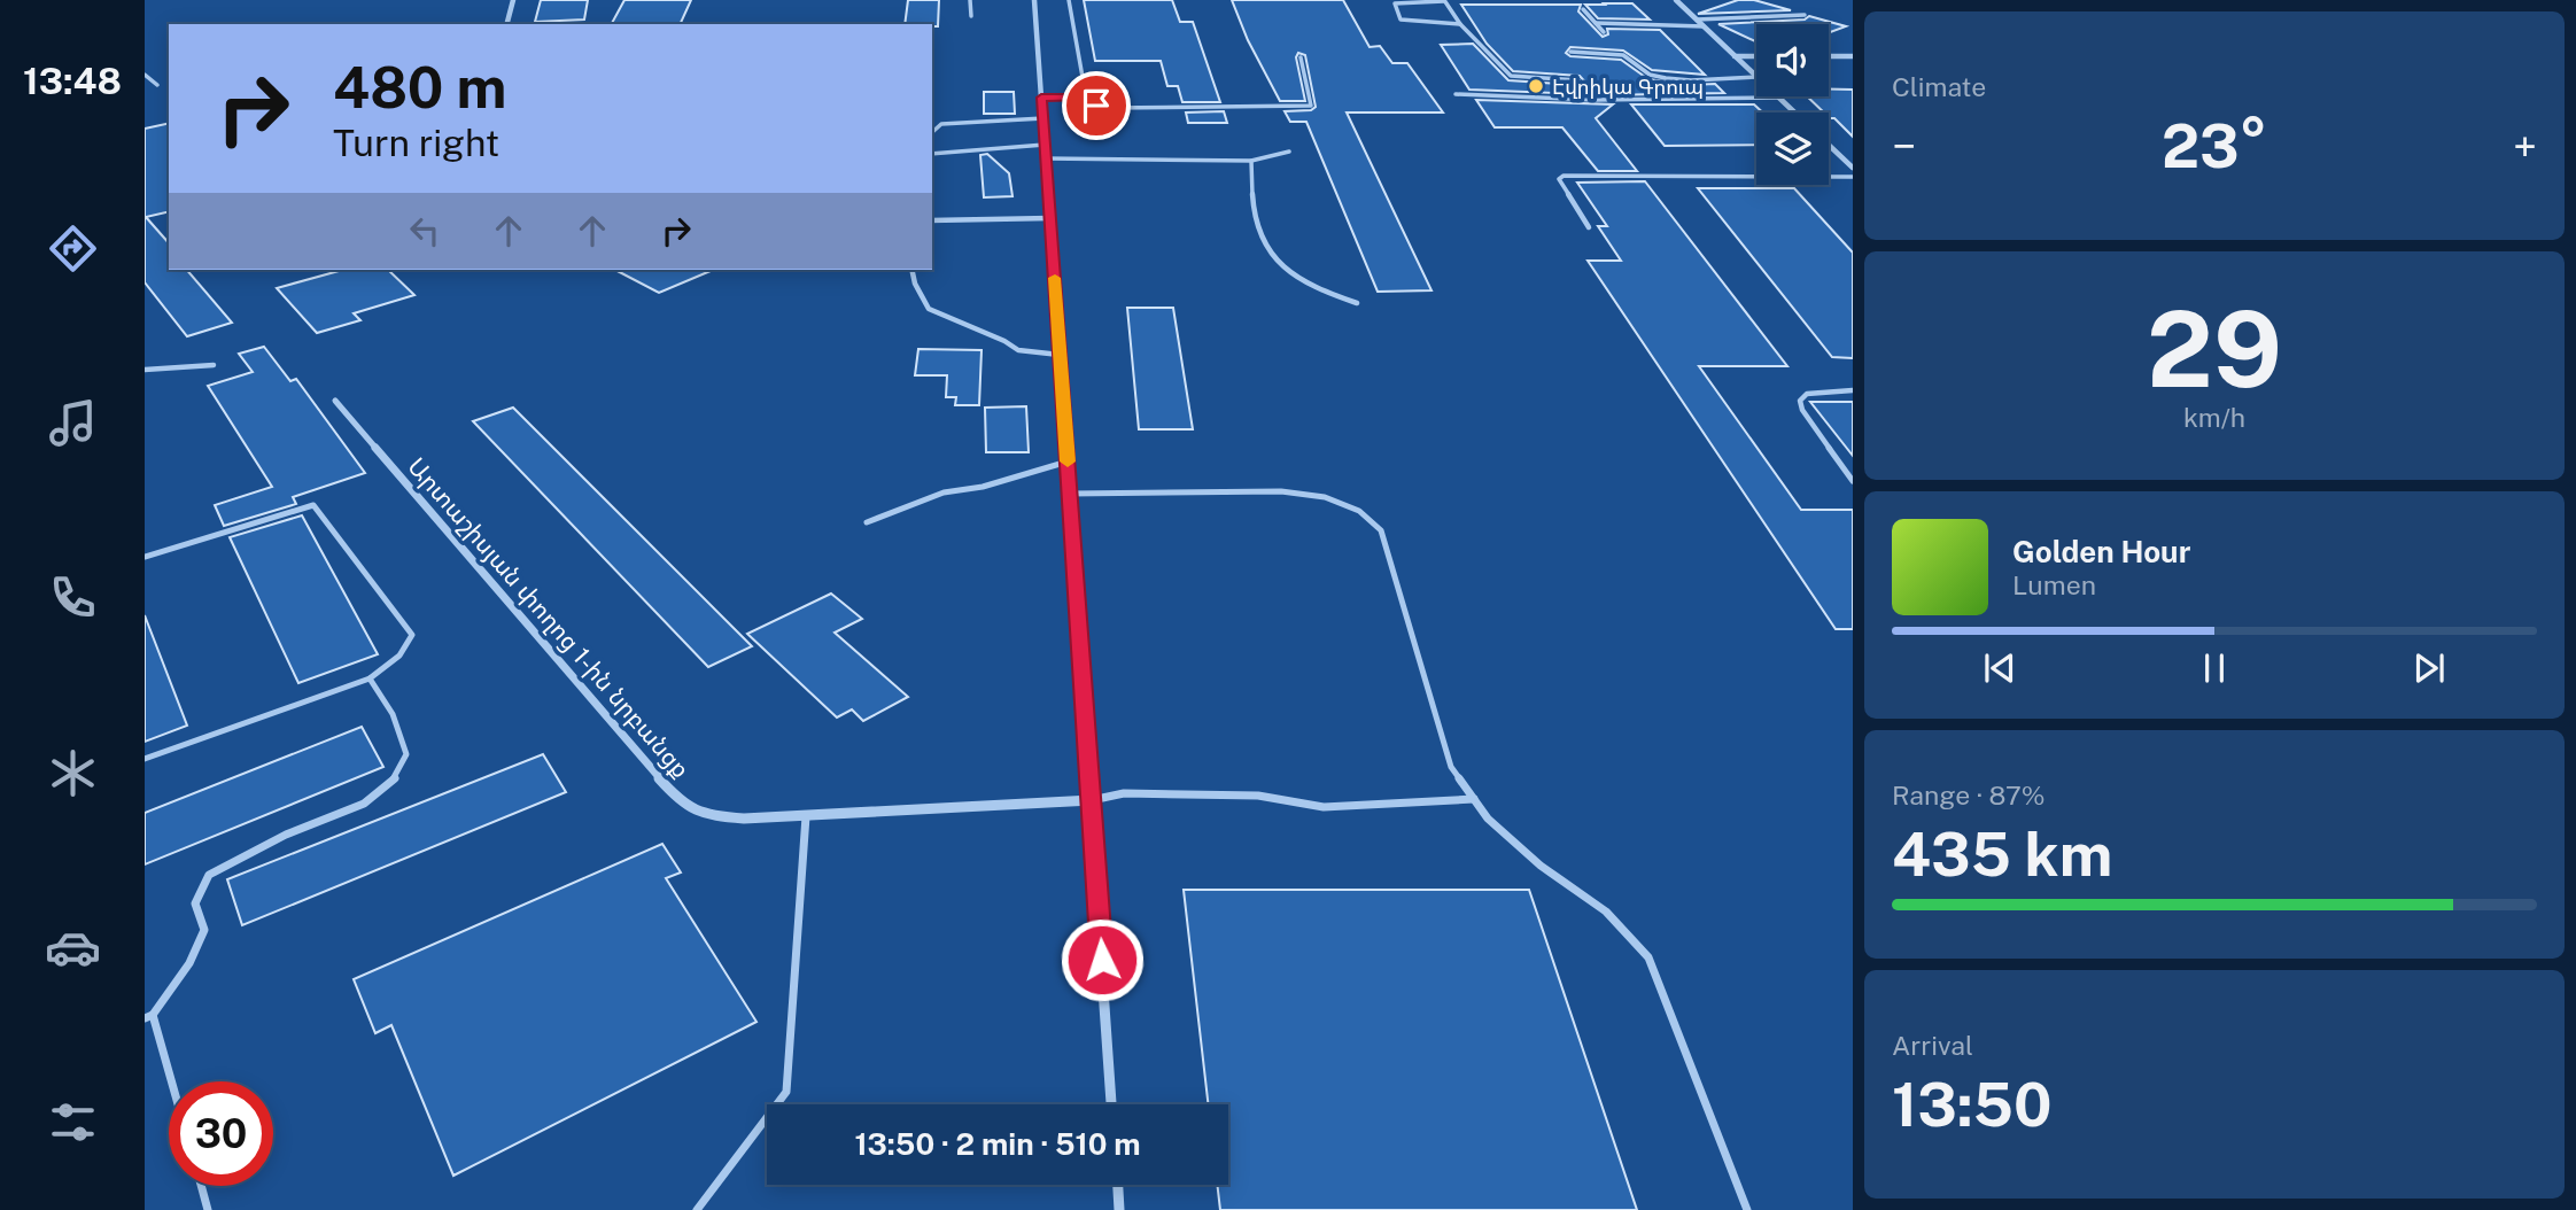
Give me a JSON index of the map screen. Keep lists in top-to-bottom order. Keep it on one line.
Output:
{"streets":{"street":["Արտաշիսյան փողոց 1-ին նրբանցք"]},"places":["Էվրիկա Գրուպ"],"page":{"tabs":"13:48","tile":["Climate",["29","km/h"],["Range · 87%","435 km"],["Arrival","13:50"]],"turn":["480 m","Turn right"],"heat":["−","23°","+"],"song":["Golden Hour","Lumen"],"limit":"30","trip":"13:50 · 2 min · 510 m"}}
